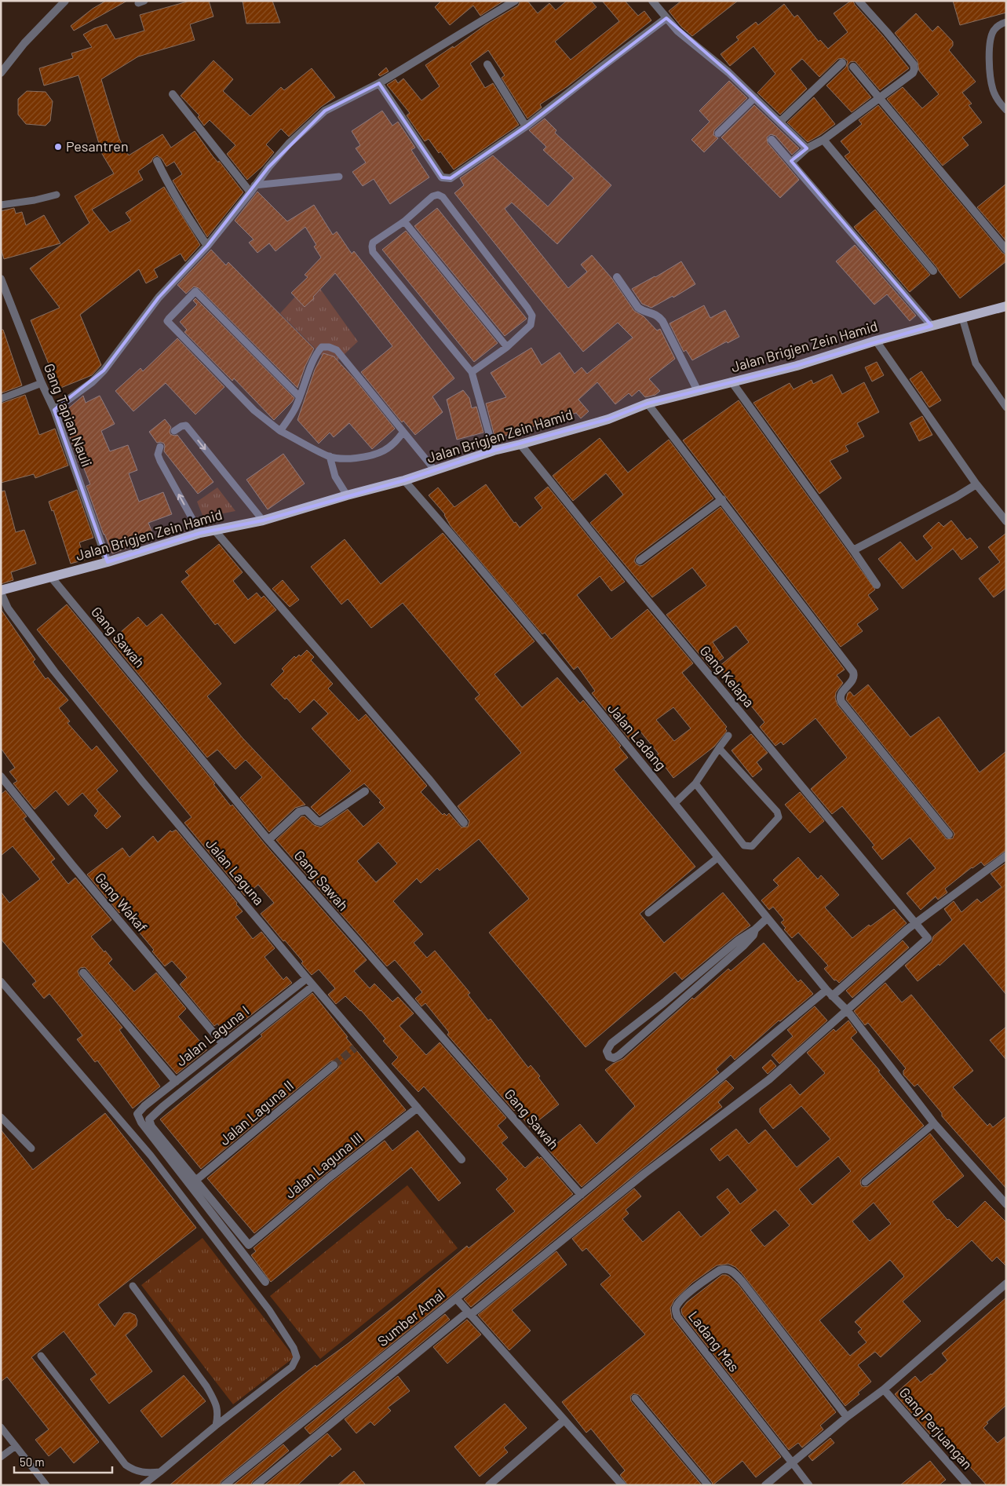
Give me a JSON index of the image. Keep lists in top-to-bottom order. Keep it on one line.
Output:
{"streets":{"main road":["Jalan Brigjen Zein Hamid"],"street":["Gang Tapian Nauli","Gang Sawah","Gang Kelapa","Jalan Ladang","Jalan Laguna","Gang Wakaf","Jalan Laguna I","Jalan Laguna II","Jalan Laguna III","Sumber Amal","Ladang Mas","Gang Perjuangan"]},"crossings":[["Jalan Brigjen Zein Hamid","Gang Tapian Nauli"],["Jalan Brigjen Zein Hamid","Gang Sawah"],["Jalan Brigjen Zein Hamid","Gang Kelapa"],["Jalan Brigjen Zein Hamid","Jalan Ladang"],["Jalan Brigjen Zein Hamid","Jalan Laguna"],["Gang Kelapa","Jalan Ladang"],["Jalan Laguna","Jalan Laguna I"],["Jalan Laguna","Jalan Laguna III"],["Gang Wakaf","Jalan Laguna I"],["Jalan Laguna II","Jalan Laguna III"]],"places":["Pesantren"],"scale_bar":"50 m"}
